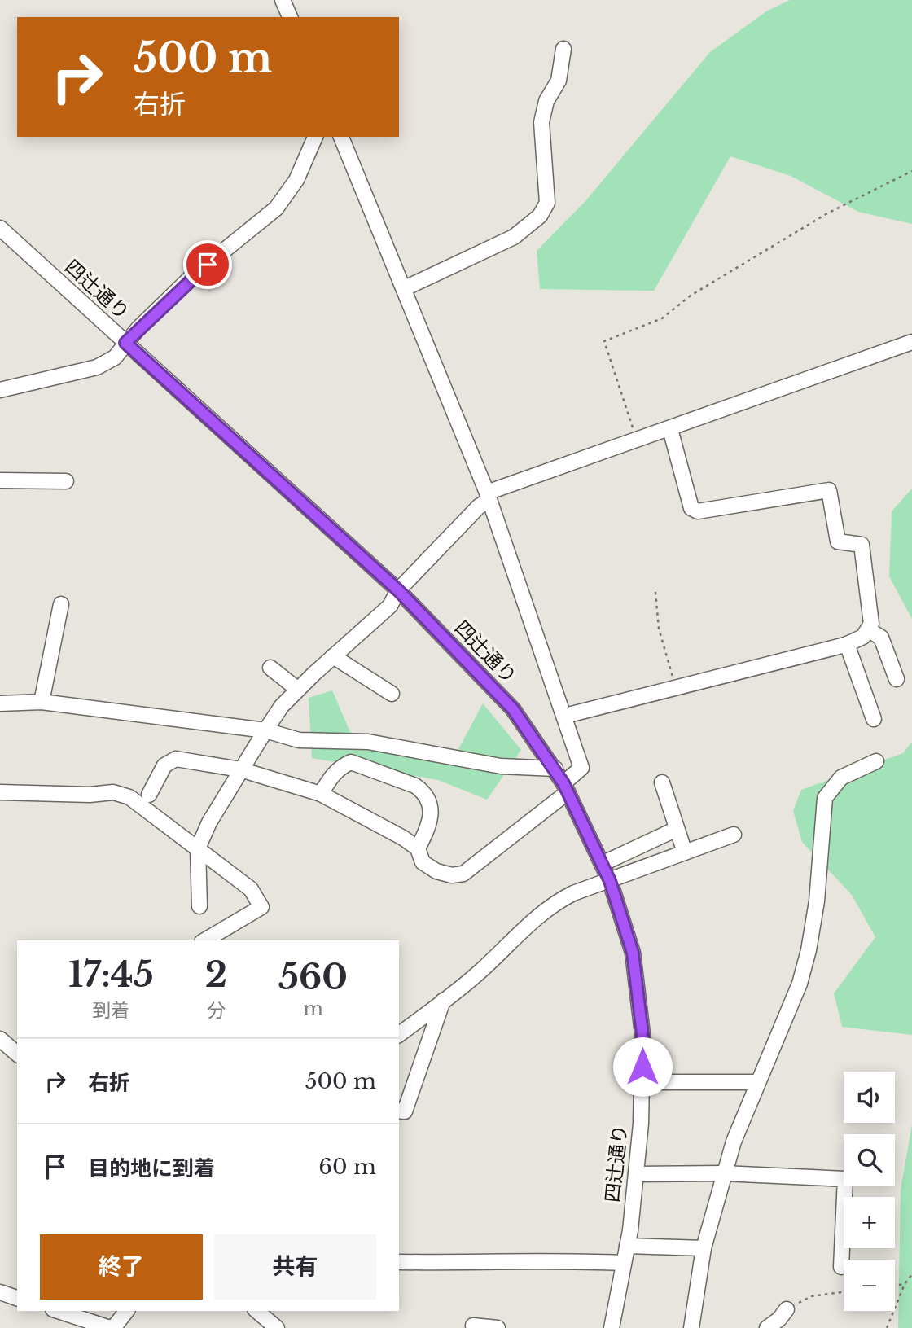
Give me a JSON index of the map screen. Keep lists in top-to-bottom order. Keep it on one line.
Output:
{"streets":{"street":["四辻通り"]},"page":{"turn":["500 m","右折"],"eta":["17:45","到着","2","分","560","m"],"list":[{"name":"右折","value":"500 m"},{"name":"目的地に到着","value":"60 m"}],"map_buttons":["+","−"],"buttons":["終了","共有"]}}
